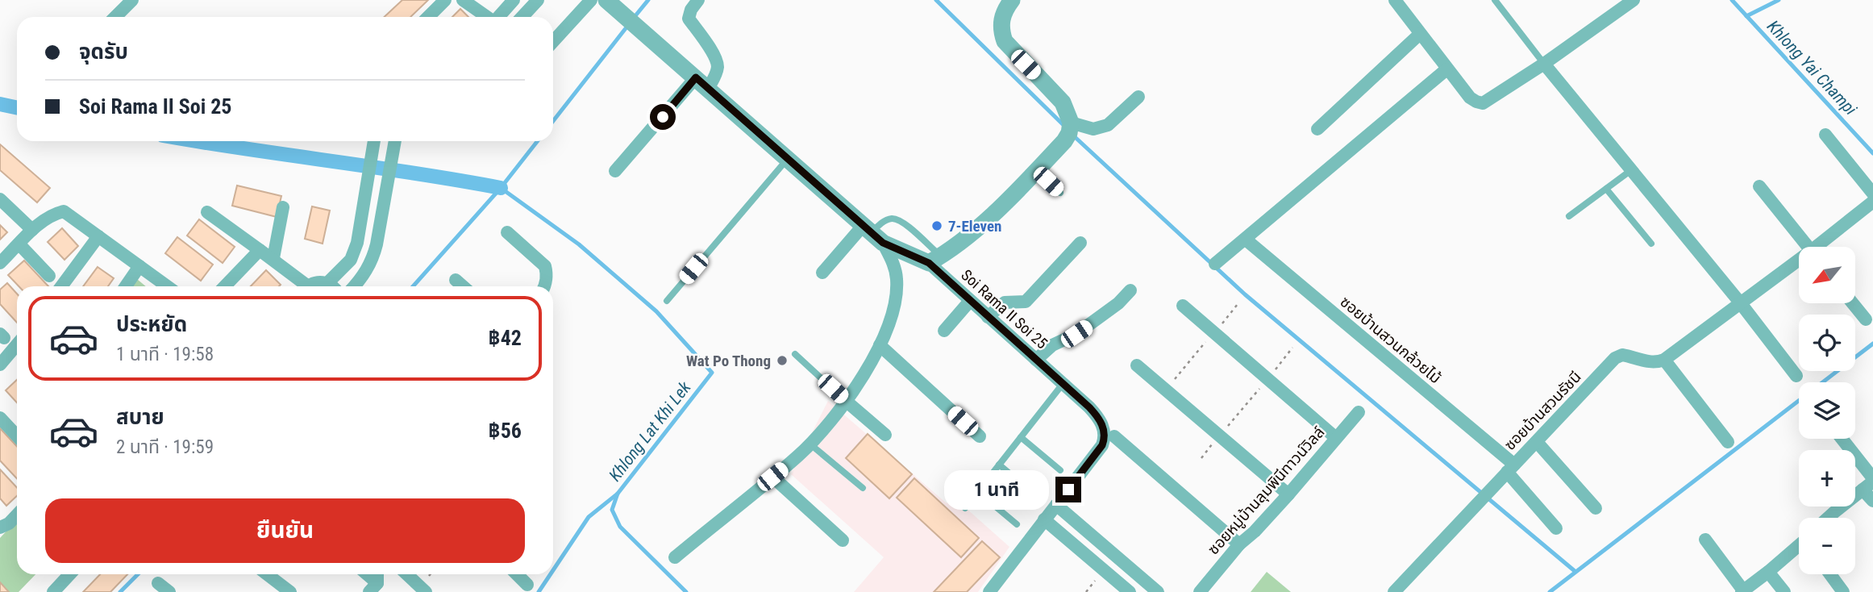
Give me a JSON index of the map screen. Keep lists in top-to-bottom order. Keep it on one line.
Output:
{"streets":{"street":["Soi Rama II Soi 25","ซอยบ้านสวนกล้วยไม้","ซอยบ้านสวนรัชนี","ซอยหมู่บ้านลุมพินีทาวน์วิลล์"]},"crossings":[["ซอยบ้านสวนกล้วยไม้","ซอยบ้านสวนรัชนี"]],"water":["Khlong Yai Champi","Khlong Lat Khi Lek"],"places":["7-Eleven","Wat Po Thong"],"north":"bottom left","page":{"banner":["จุดรับ","Soi Rama II Soi 25"],"map_buttons":["+","−"],"list":[{"name":"ประหยัด","note":"1 นาที · 19:58","value":"฿42"},{"name":"สบาย","note":"2 นาที · 19:59","value":"฿56"}],"bubble":"1 นาที","buttons":"ยืนยัน"}}
